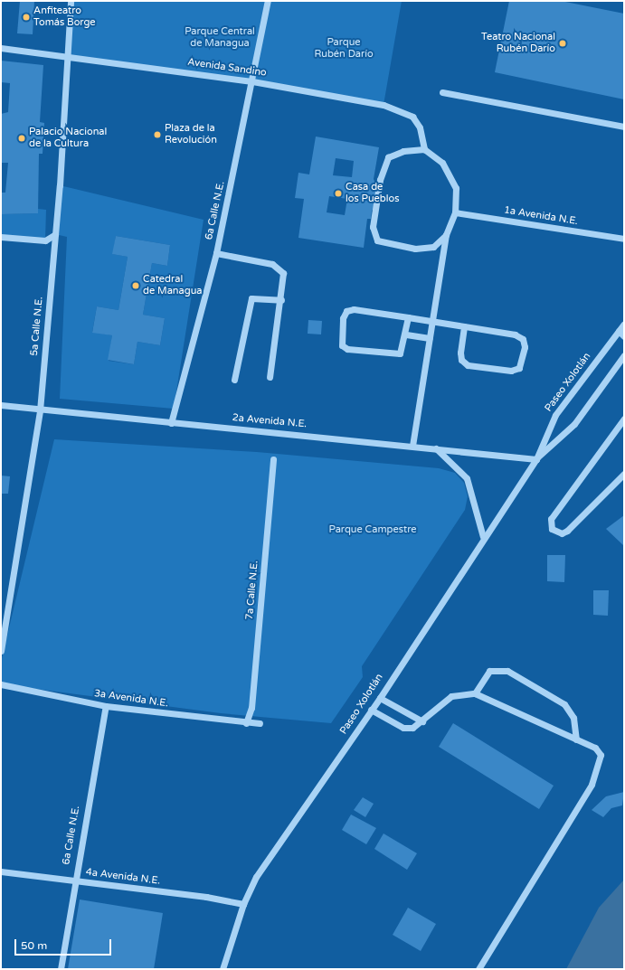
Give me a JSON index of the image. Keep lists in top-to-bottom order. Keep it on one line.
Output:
{"streets":{"street":["Avenida Sandino","6a Calle N.E.","1a Avenida N.E.","5a Calle N.E.","Paseo Xolotlán","2a Avenida N.E.","7a Calle N.E.","3a Avenida N.E.","4a Avenida N.E."]},"crossings":[["Avenida Sandino","6a Calle N.E."],["Avenida Sandino","1a Avenida N.E."],["Avenida Sandino","5a Calle N.E."],["6a Calle N.E.","2a Avenida N.E."],["6a Calle N.E.","3a Avenida N.E."],["6a Calle N.E.","4a Avenida N.E."],["5a Calle N.E.","2a Avenida N.E."],["Paseo Xolotlán","2a Avenida N.E."],["Paseo Xolotlán","4a Avenida N.E."],["7a Calle N.E.","3a Avenida N.E."]],"parks":["Parque Central de Managua","Parque Rubén Darío","Parque Campestre"],"places":["Anfiteatro Tomás Borge","Teatro Nacional Rubén Darío","Plaza de la Revolución","Palacio Nacional de la Cultura","Casa de los Pueblos","Catedral de Managua"],"scale_bar":"50 m"}
